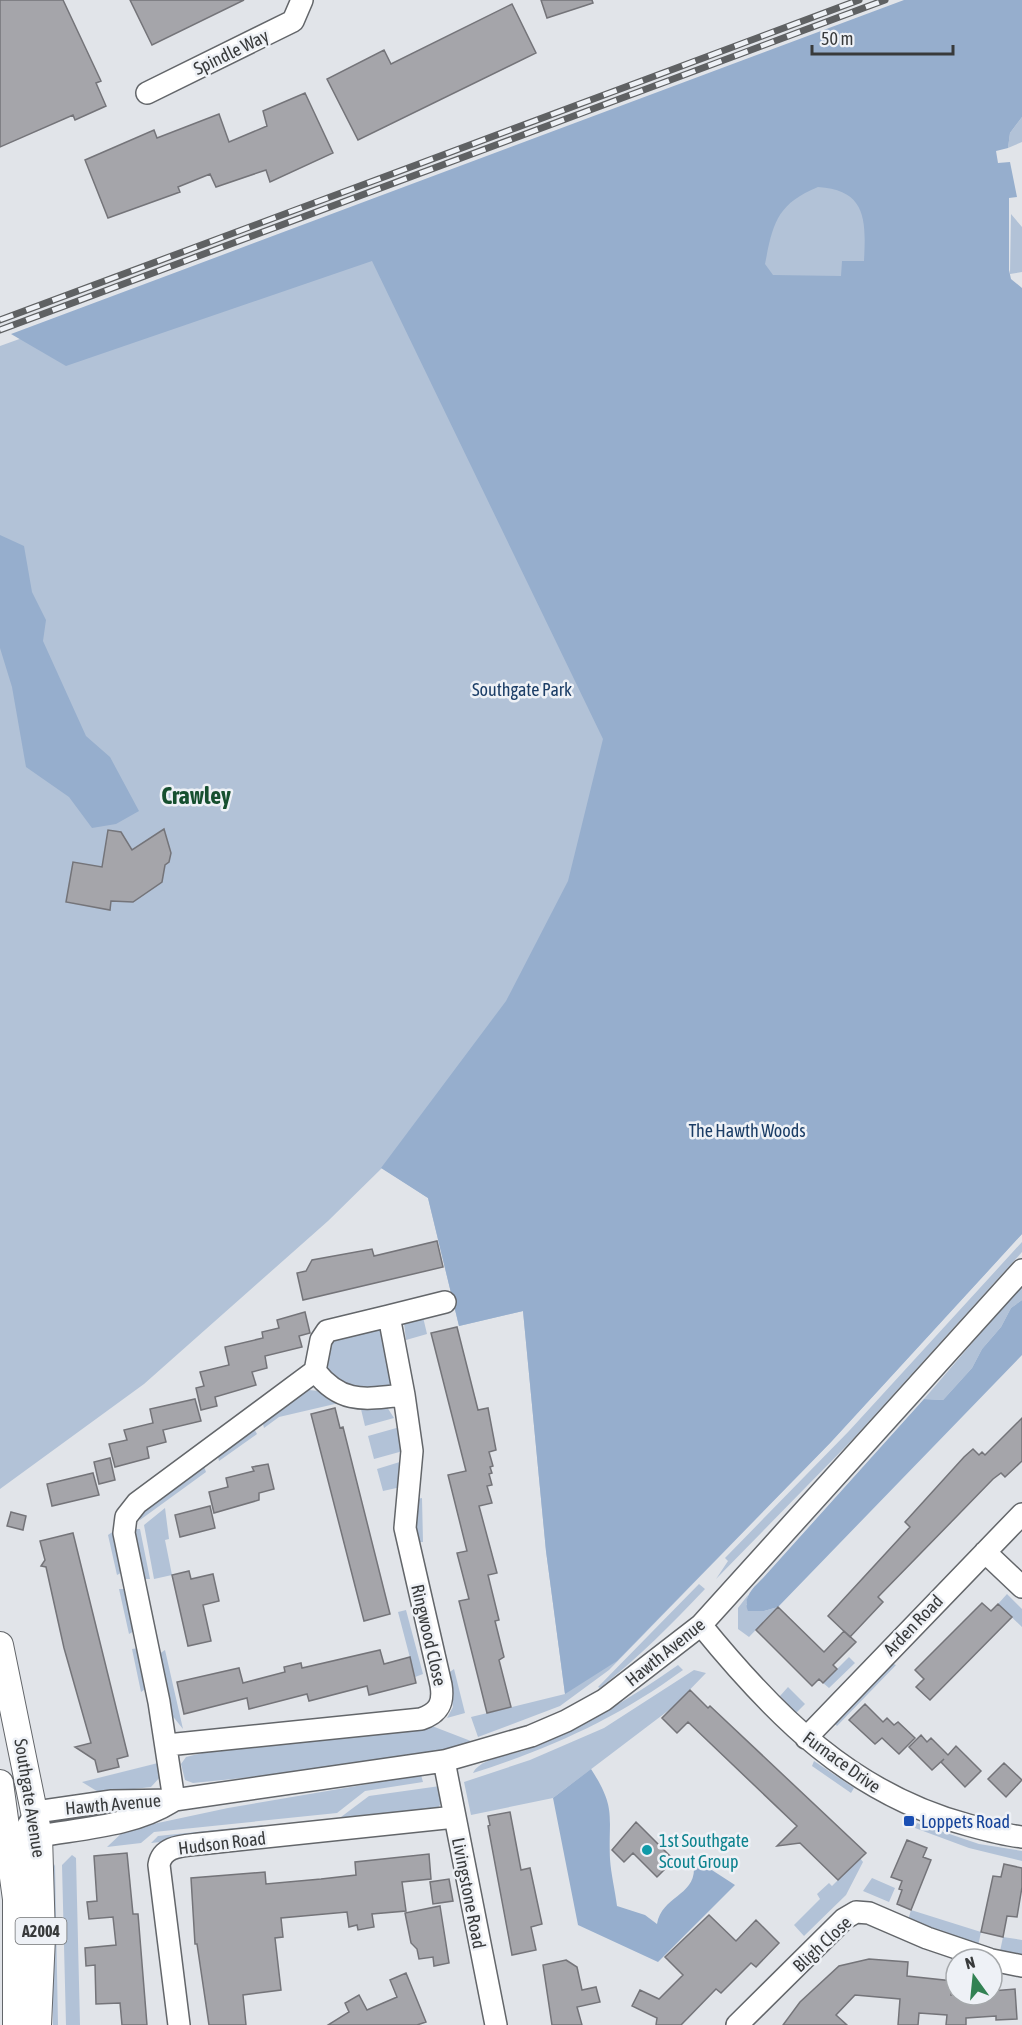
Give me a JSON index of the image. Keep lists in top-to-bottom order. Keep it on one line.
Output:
{"streets":{"main road":["Southgate Avenue","A2004"],"street":["Spindle Way","Arden Road","Ringwood Close","Hawth Avenue","Furnace Drive","Hudson Road","Livingstone Road","Bligh Close"]},"crossings":[["Arden Road","Furnace Drive"],["Hawth Avenue","Furnace Drive"],["Hawth Avenue","Southgate Avenue"],["Hawth Avenue","Livingstone Road"],["Hudson Road","Livingstone Road"]],"districts":["Crawley"],"parks":["Southgate Park","The Hawth Woods"],"places":{"transit":["Loppets Road"],"other":["1st Southgate Scout Group"]},"scale_bar":"50 m","north":"top"}
